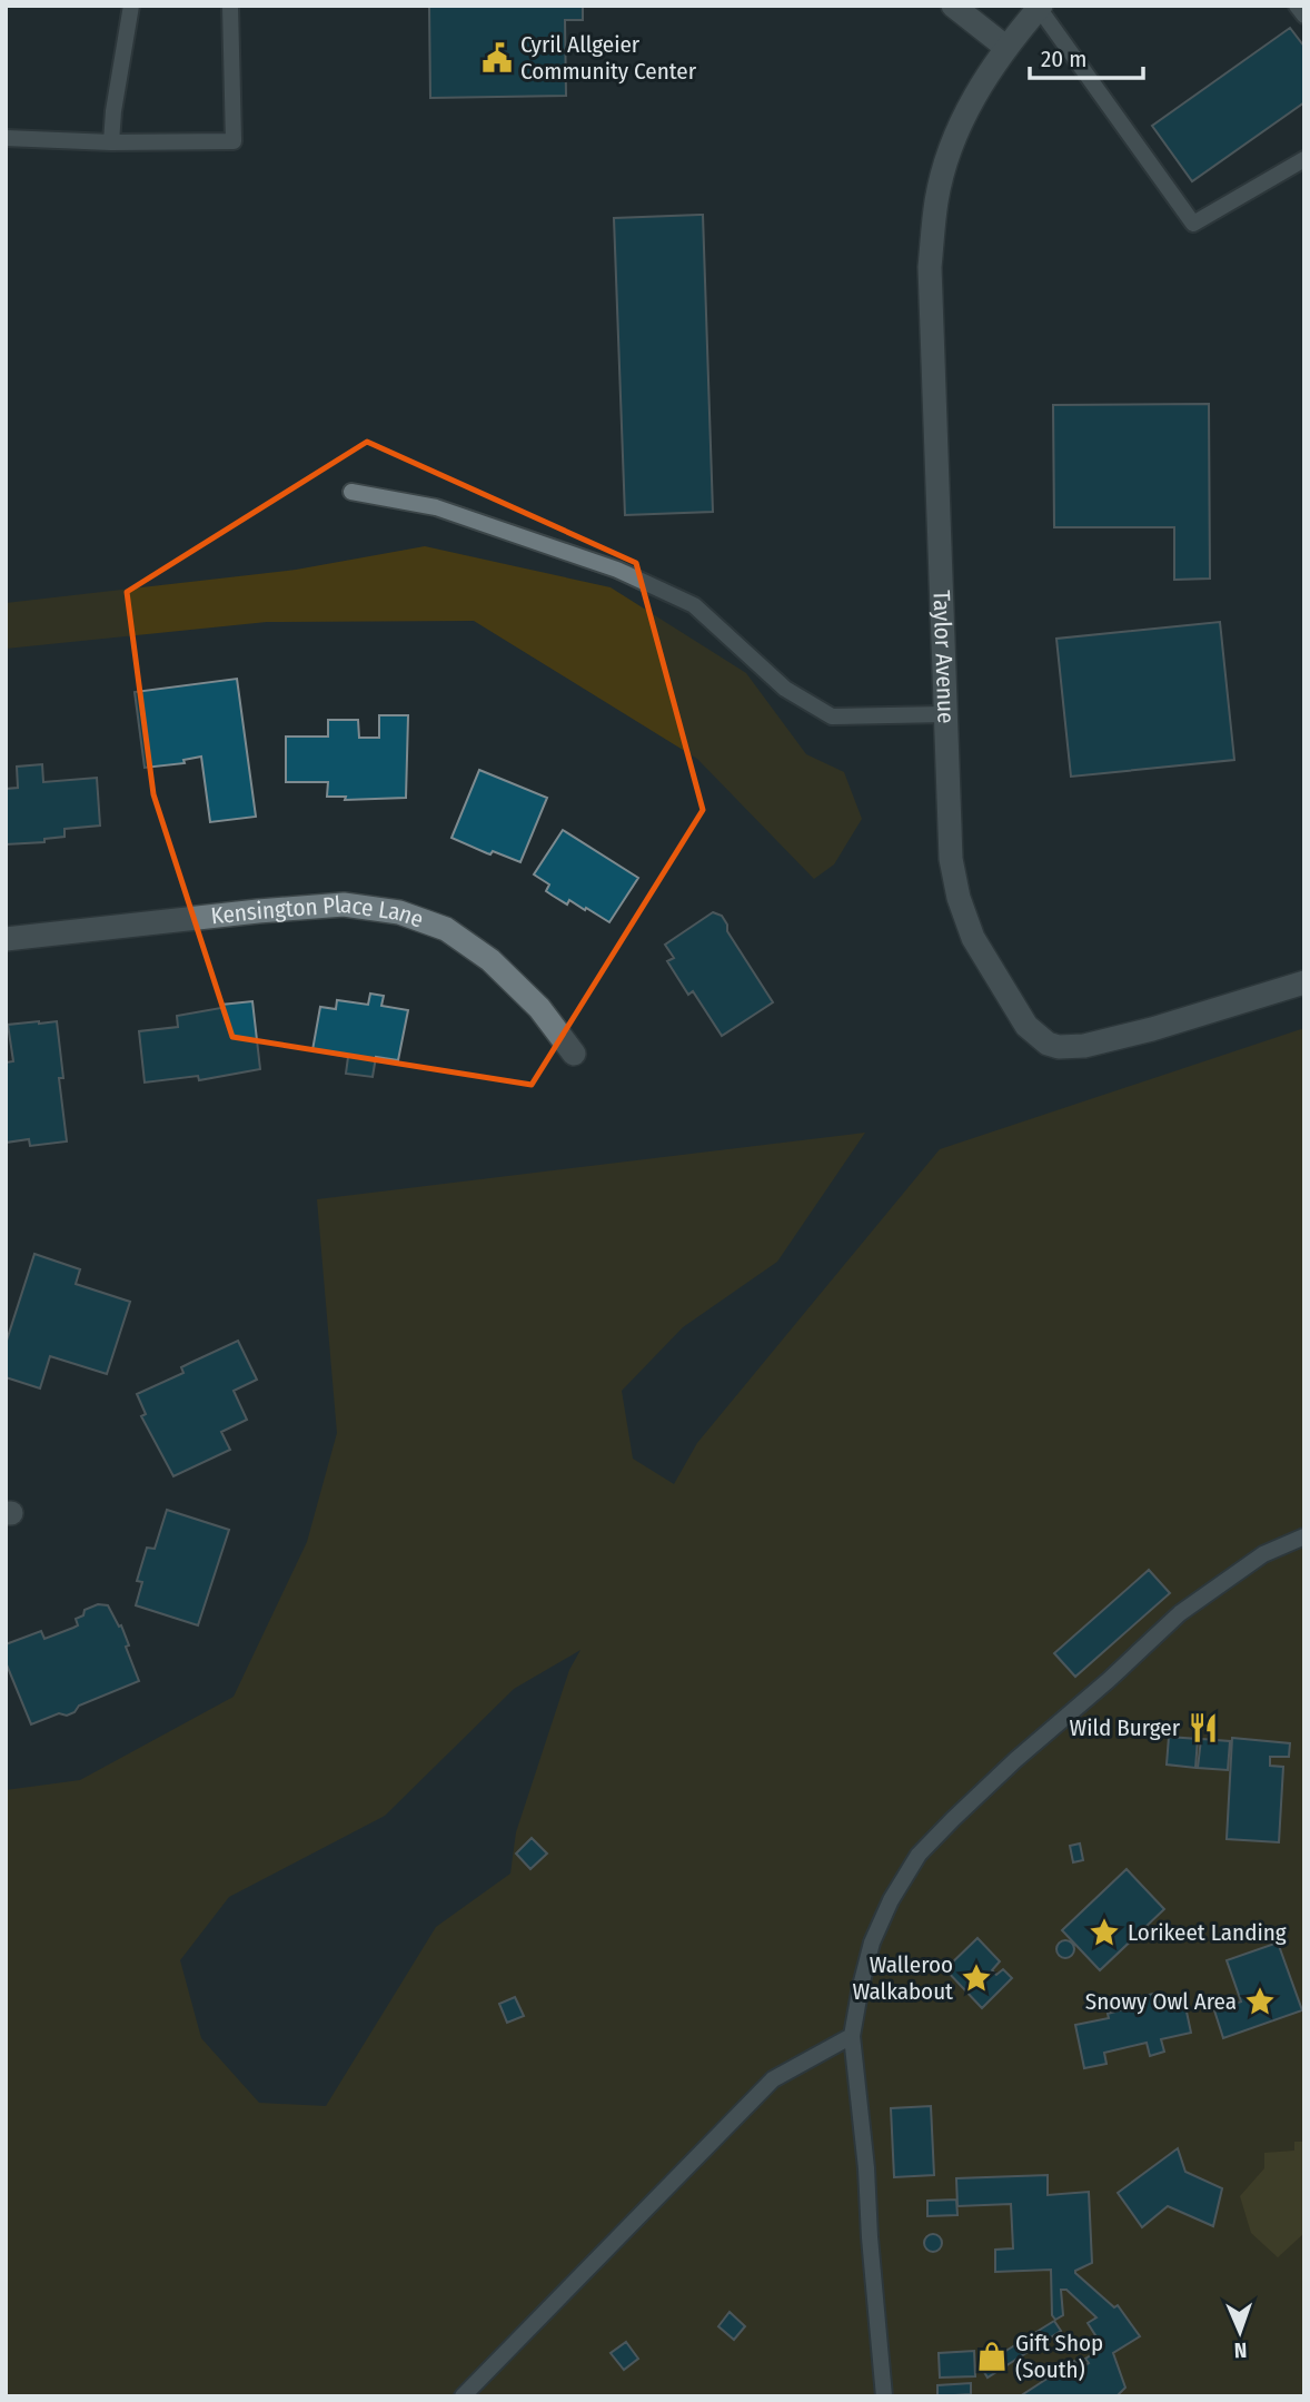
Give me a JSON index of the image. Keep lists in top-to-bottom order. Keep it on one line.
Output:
{"streets":{"street":["Taylor Avenue","Kensington Place Lane"]},"places":{"public building":["Cyril Allgeier Community Center"],"restaurant":["Wild Burger"],"place":["Lorikeet Landing","Walleroo Walkabout","Snowy Owl Area"],"shop":["Gift Shop (South)"]},"scale_bar":"20 m","north":"bottom"}
